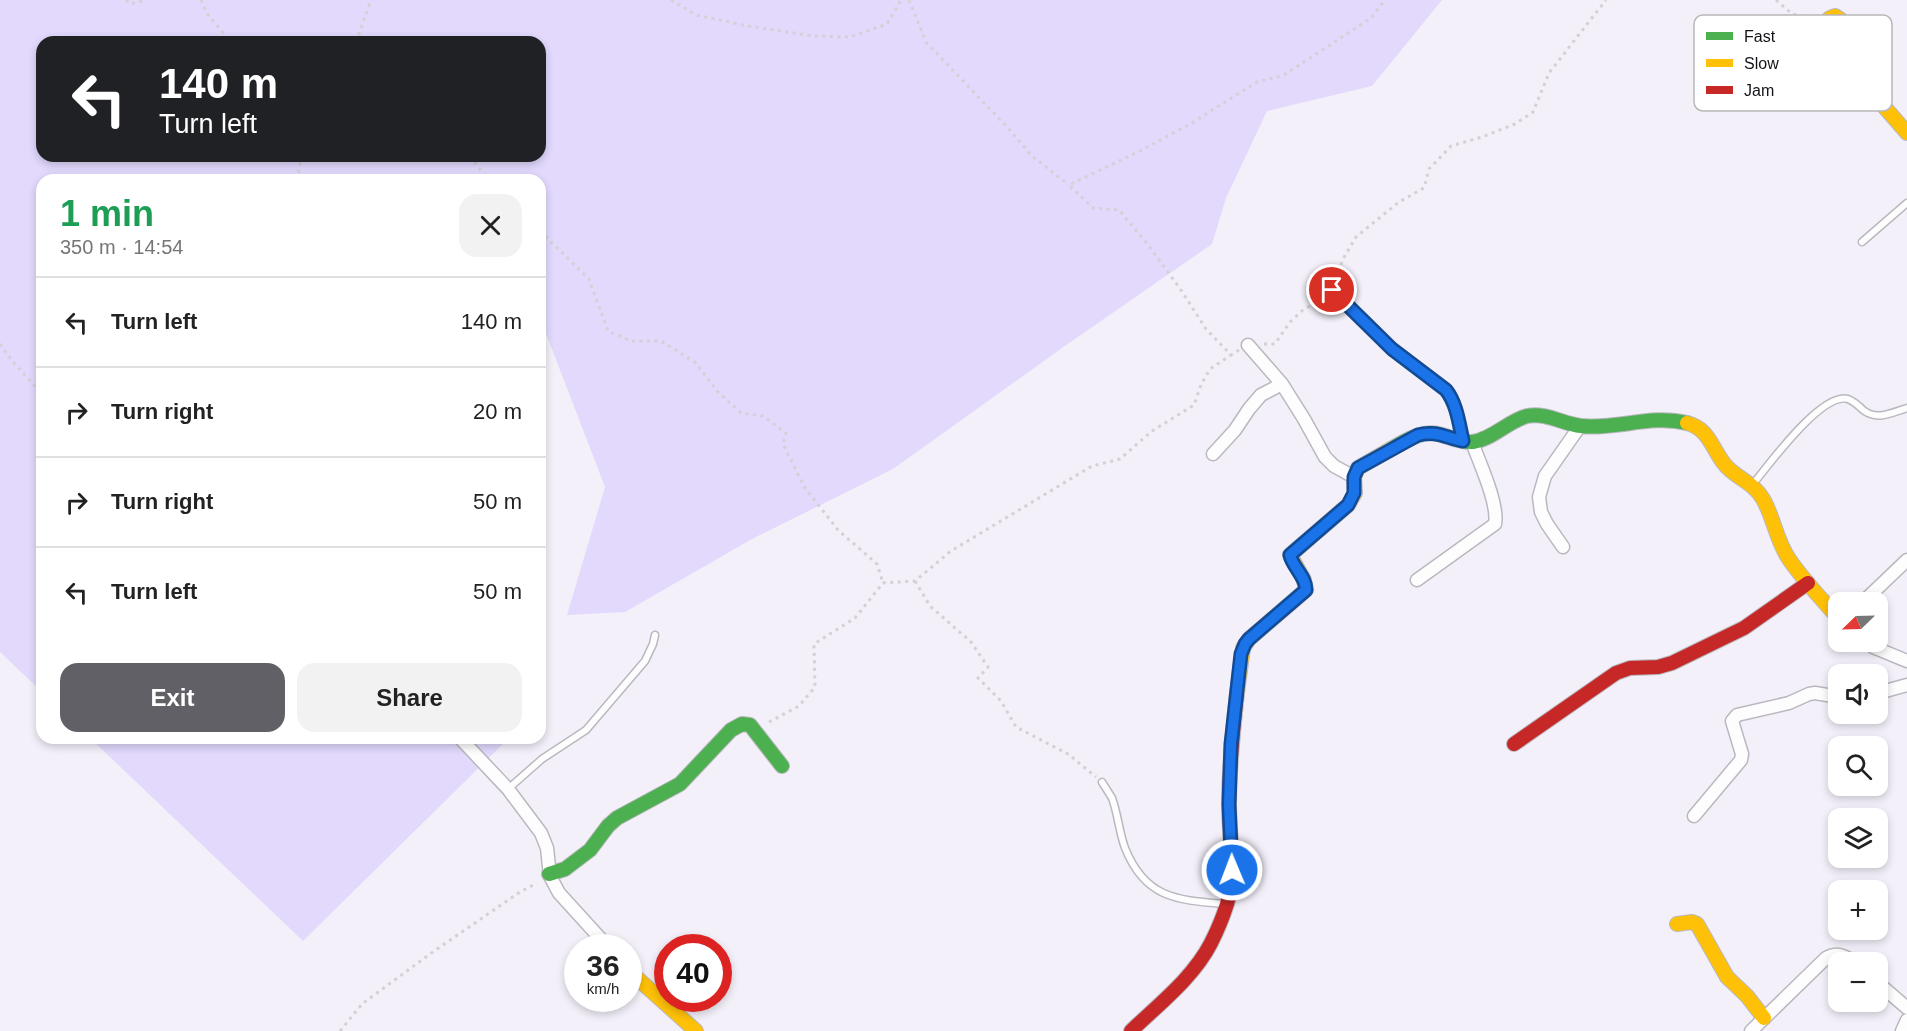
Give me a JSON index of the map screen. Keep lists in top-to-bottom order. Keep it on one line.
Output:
{"legend":["Fast","Slow","Jam"],"north":"bottom left","page":{"turn":["140 m","Turn left"],"heading":["1 min","350 m · 14:54"],"list":[{"name":"Turn left","value":"140 m"},{"name":"Turn right","value":"20 m"},{"name":"Turn right","value":"50 m"},{"name":"Turn left","value":"50 m"}],"map_buttons":["+","−"],"buttons":["Exit","Share"],"speed":"36 km/h","limit":"40"}}
